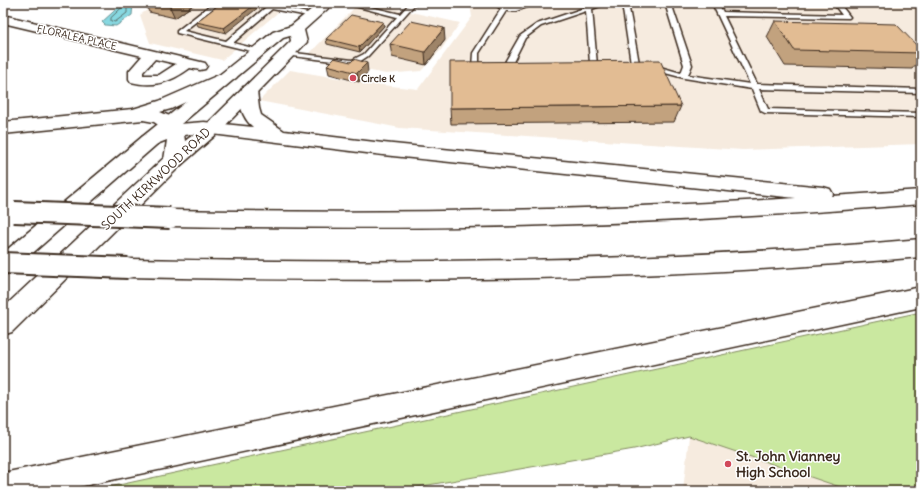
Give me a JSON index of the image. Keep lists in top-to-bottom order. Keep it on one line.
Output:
{"streets":{"main road":["SOUTH KIRKWOOD ROAD"],"street":["FLORALEA PLACE"]},"places":["Circle K","St. John Vianney High School"]}
